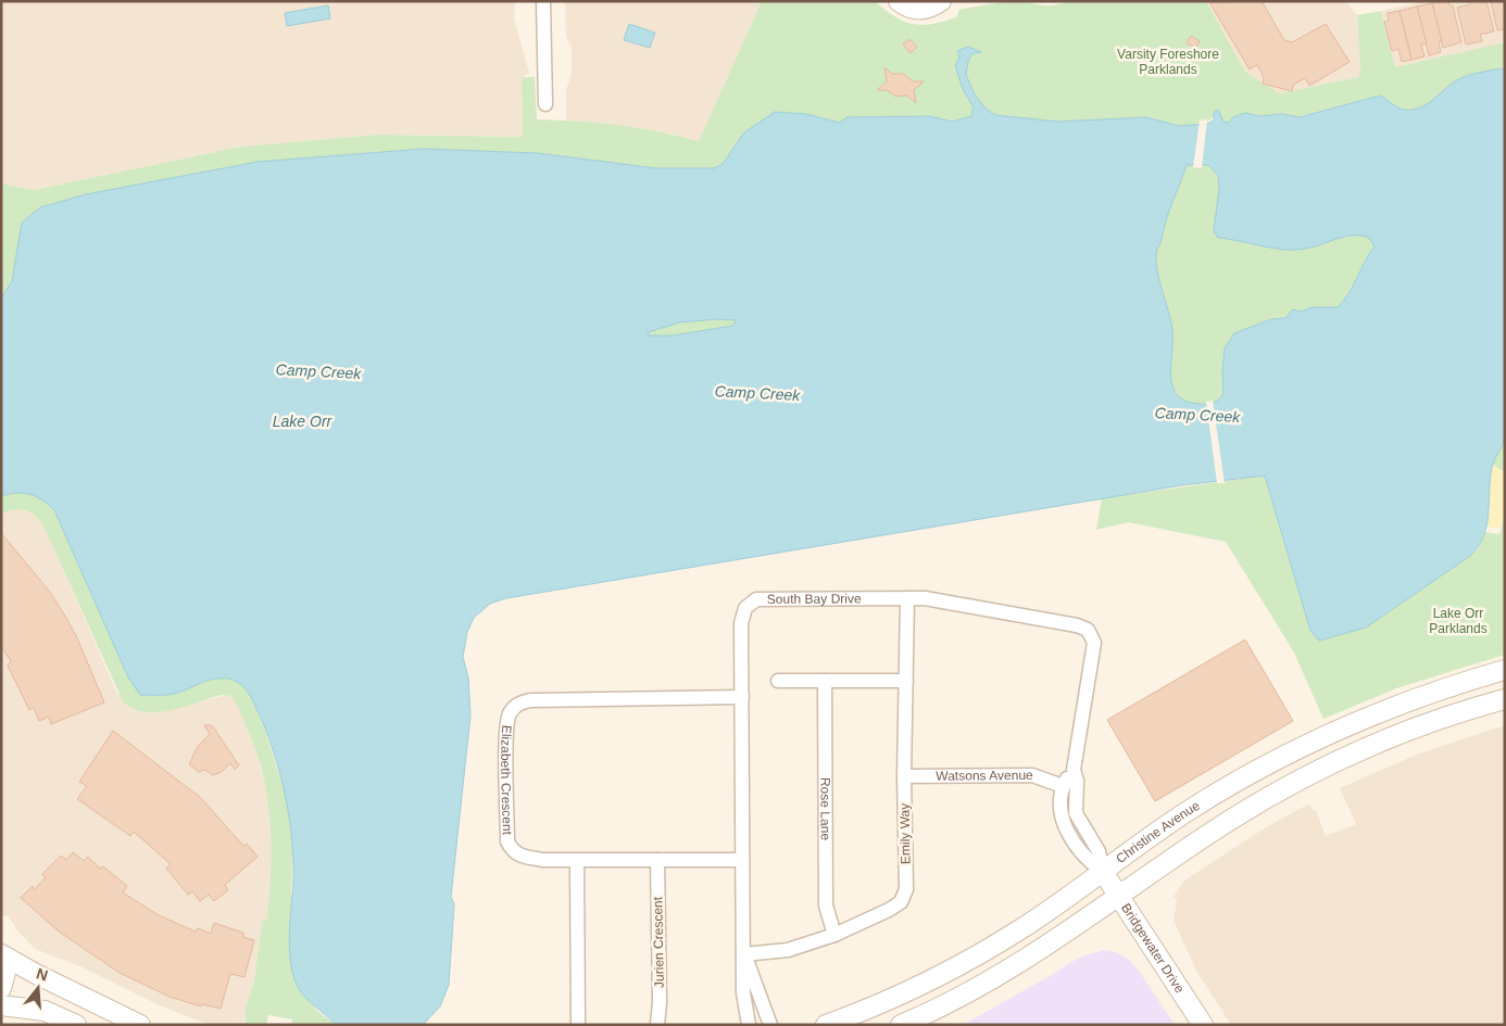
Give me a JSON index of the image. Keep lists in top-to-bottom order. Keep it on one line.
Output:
{"streets":{"main road":["Christine Avenue","Bridgewater Drive"],"street":["South Bay Drive","Watsons Avenue","Elizabeth Crescent","Rose Lane","Emily Way","Jurien Crescent"]},"crossings":[["South Bay Drive","Watsons Avenue"],["South Bay Drive","Elizabeth Crescent"],["South Bay Drive","Christine Avenue"],["South Bay Drive","Emily Way"],["South Bay Drive","Bridgewater Drive"],["Watsons Avenue","Emily Way"],["Elizabeth Crescent","Jurien Crescent"],["Rose Lane","Emily Way"],["Christine Avenue","Bridgewater Drive"]],"water":["Camp Creek","Lake Orr"],"parks":["Varsity Foreshore Parklands","Lake Orr Parklands"],"north":"top"}
